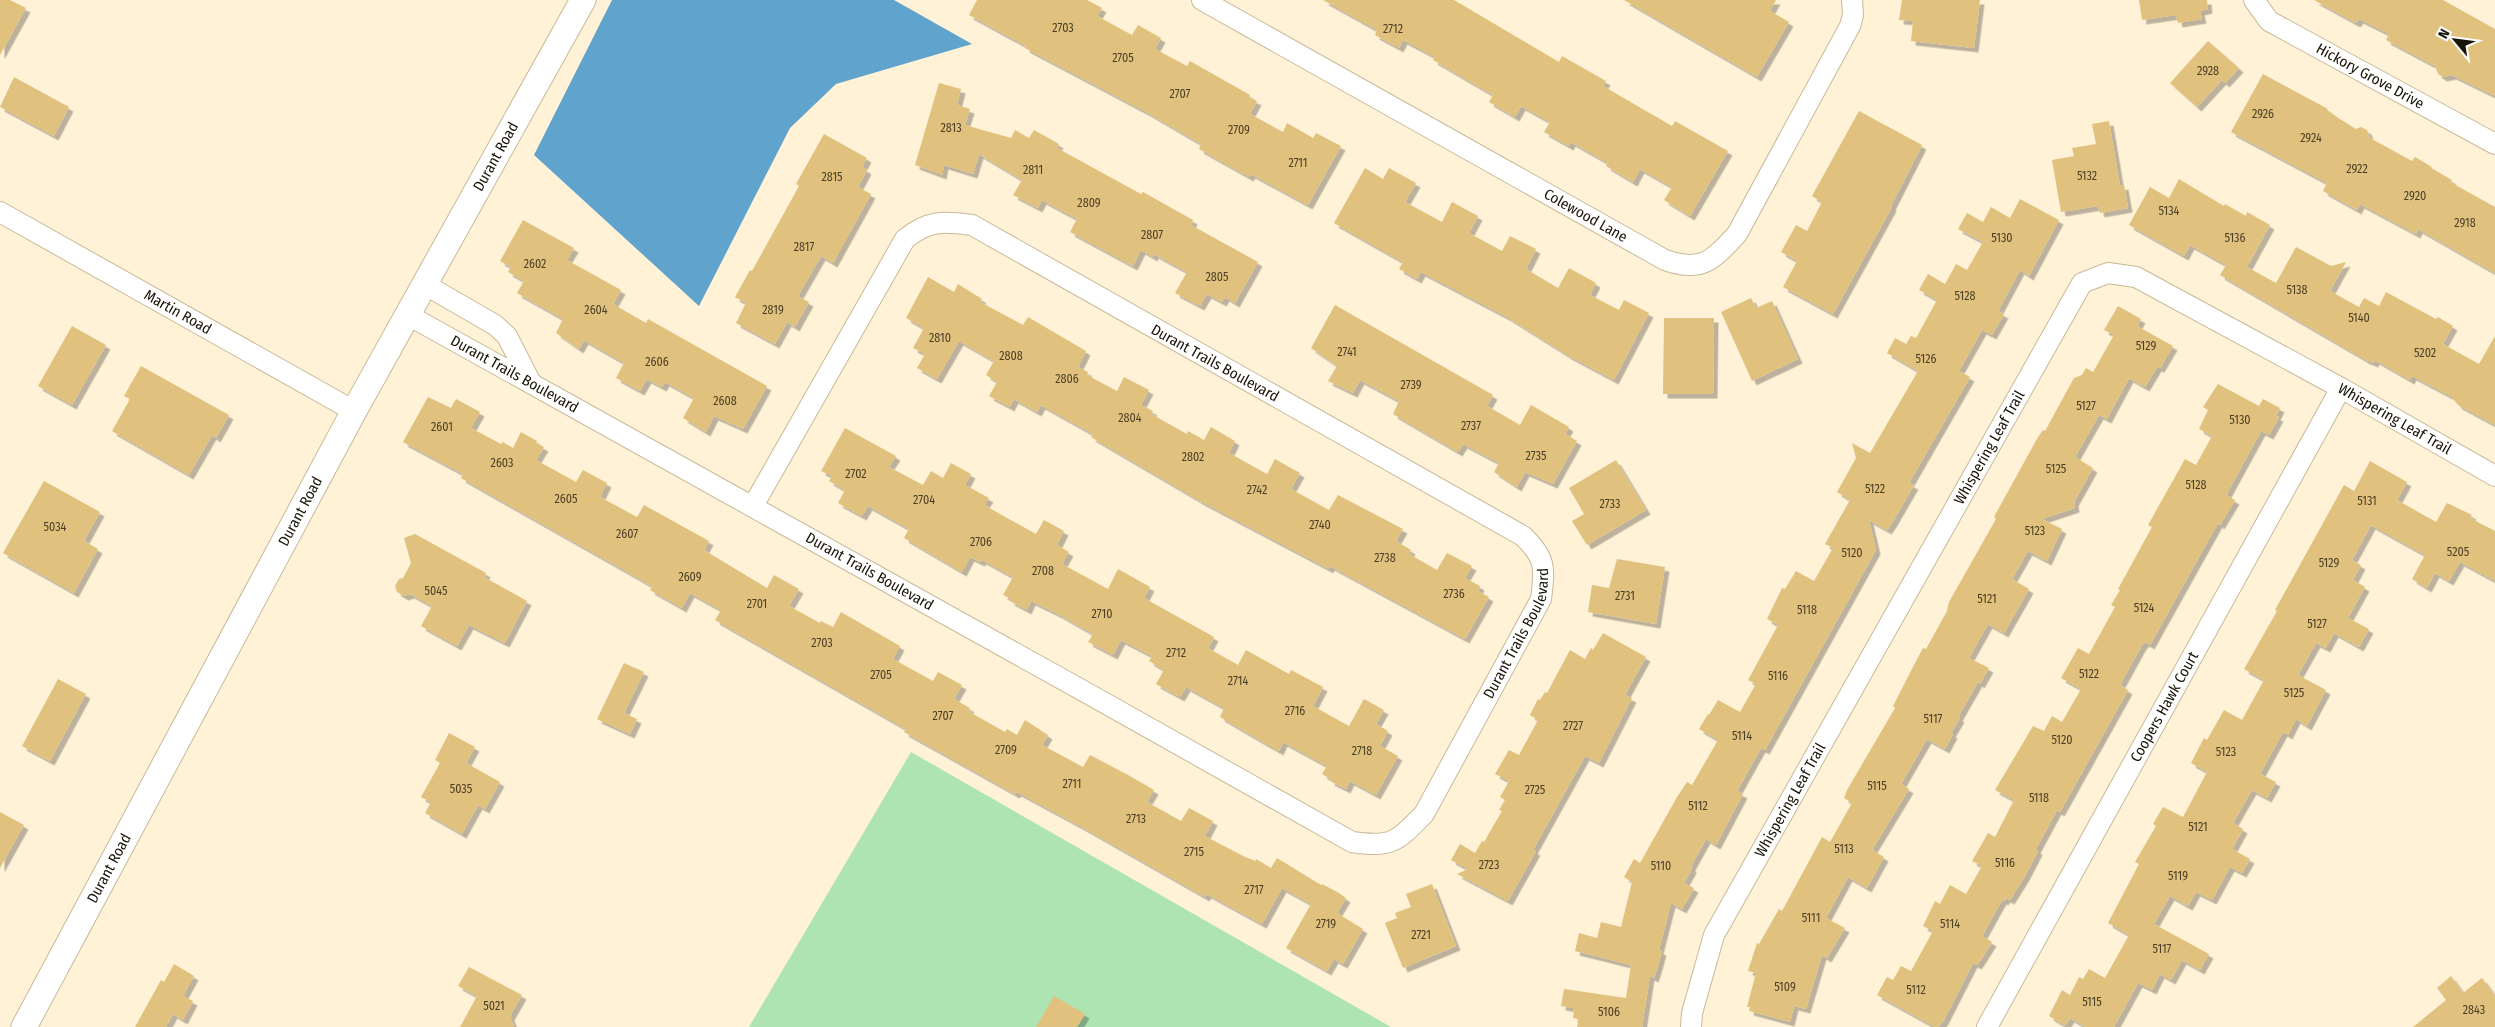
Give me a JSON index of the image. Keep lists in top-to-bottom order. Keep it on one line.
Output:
{"streets":{"street":["Hickory Grove Drive","Durant Road","Colewood Lane","Martin Road","Durant Trails Boulevard","Whispering Leaf Trail","Coopers Hawk Court"]},"crossings":[["Durant Road","Martin Road"],["Durant Road","Durant Trails Boulevard"],["Whispering Leaf Trail","Coopers Hawk Court"]],"house_numbers":["2703","2712","2705","2928","2707","2926","2813","2709","2924","2711","2922","2811","5132","2815","2920","2809","5134","2918","2807","5130","5136","2817","2602","2805","5138","5128","2604","2819","5140","2810","5129","2741","5202","2808","5126","2606","2806","2739","2608","5127","2804","5130","2737","2601","2735","2802","2603","5125","2702","5128","5122","2742","2605","2704","5131","2733","2740","5034","5123","2607","2706","5205","5120","2738","5129","2708","2609","5045","2736","2731","5121","2701","5124","5118","2710","5127","2703","2712","5122","2705","5116","2714","5125","2716","2707","5117","2727","5114","5120","2709","2718","5123","2711","5115","5035","2725","5118","5112","2713","5121","5113","2715","5116","2723","5110","5119","2717","5111","2719","5114","2721","5117","5109","5112","5115","5021","2843","5106"],"north":"top left"}
